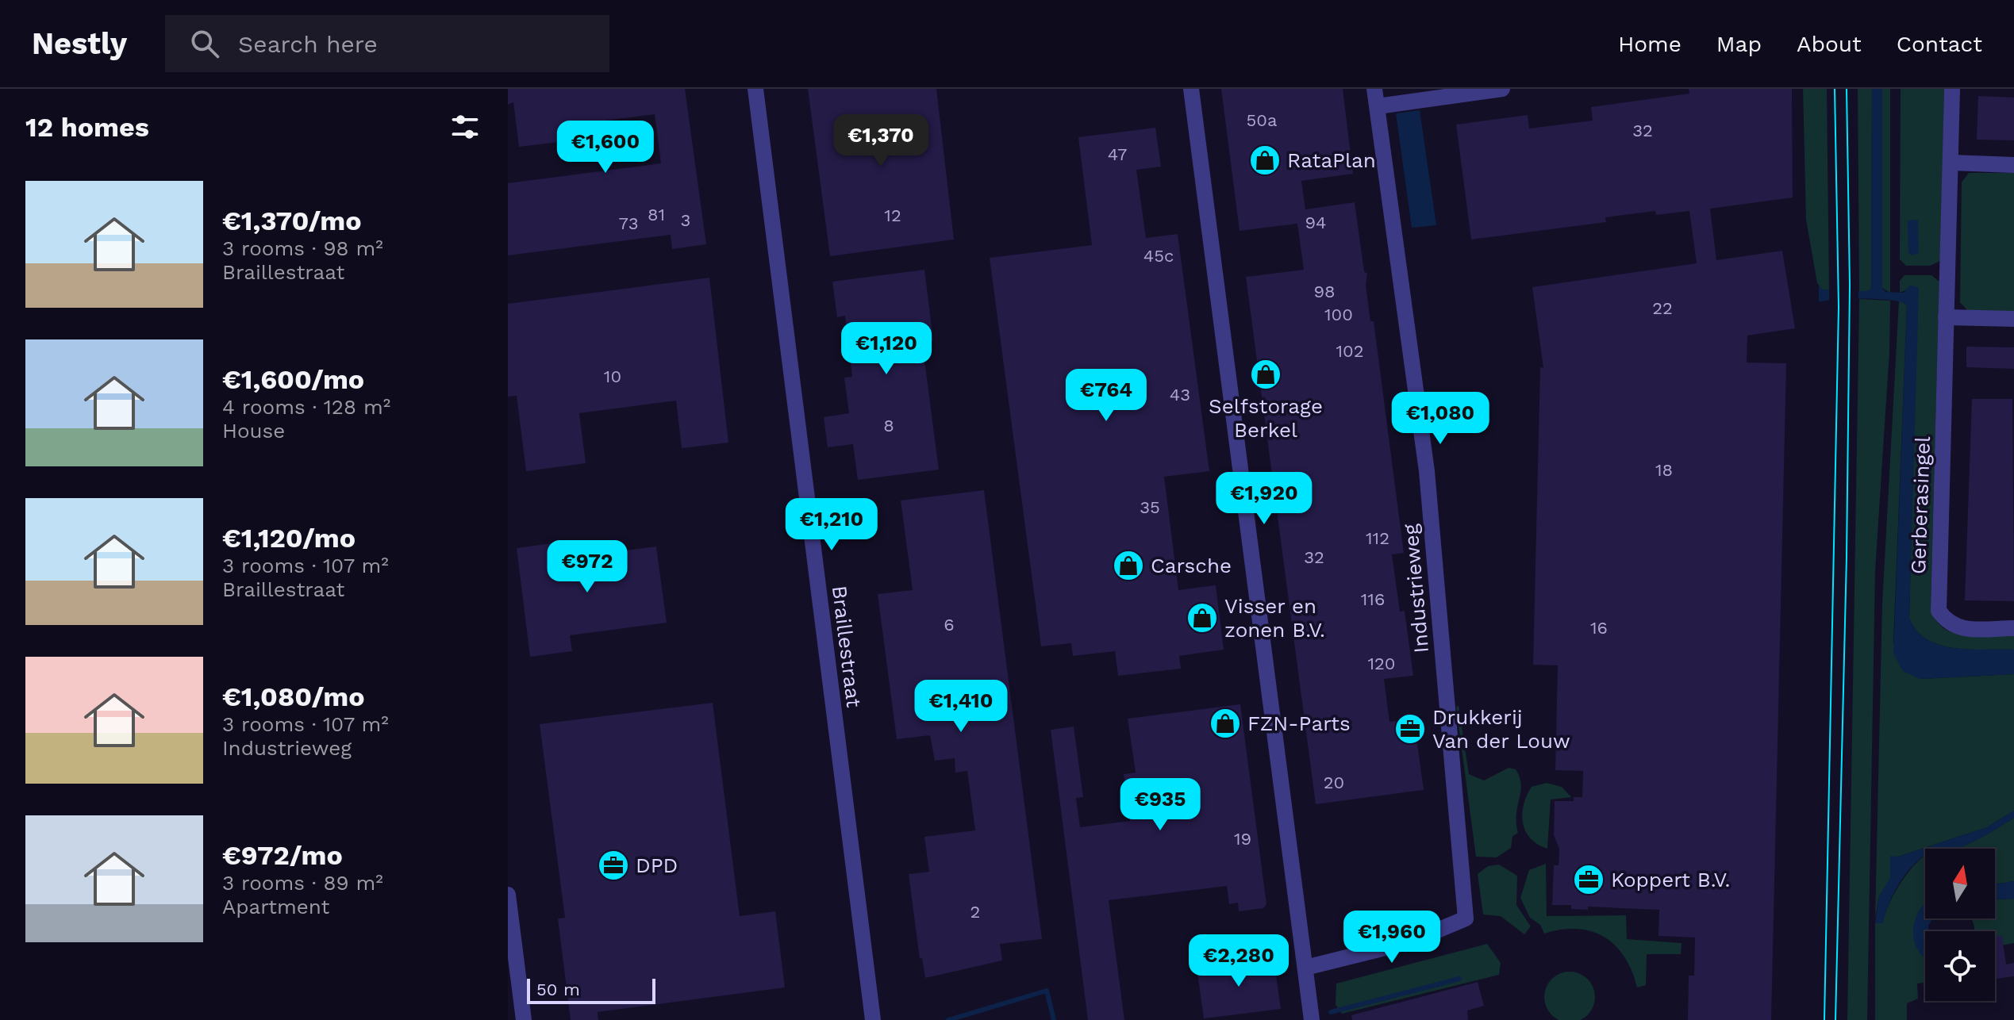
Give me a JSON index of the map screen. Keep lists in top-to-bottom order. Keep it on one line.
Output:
{"streets":{"street":["Gerberasingel","Industrieweg","Braillestraat"]},"places":{"shop":["RataPlan","Selfstorage Berkel","Carsche","Visser en zonen B.V.","FZN-Parts"],"office":["Drukkerij Van der Louw","DPD","Koppert B.V."]},"house_numbers":["50a","32","47","81","12","3","94","73","45c","98","22","100","102","10","43","8","18","35","112","32","116","6","16","120","20","19","2"],"scale_bar":"50 m","north":"top","page":{"header":"Nestly","search":"Search here","nav":["Home","Map","About","Contact"],"heading":"12 homes","price":["€1,370","€1,600","€1,120","€764","€1,080","€1,920","€1,210","€972","€1,410","€935","€1,960","€2,280"],"list":[{"name":"€1,370/mo","note":"3 rooms · 98 m² · Braillestraat"},{"name":"€1,600/mo","note":"4 rooms · 128 m² · House"},{"name":"€1,120/mo","note":"3 rooms · 107 m² · Braillestraat"},{"name":"€1,080/mo","note":"3 rooms · 107 m² · Industrieweg"},{"name":"€972/mo","note":"3 rooms · 89 m² · Apartment"}],"scale":"50 m"}}
